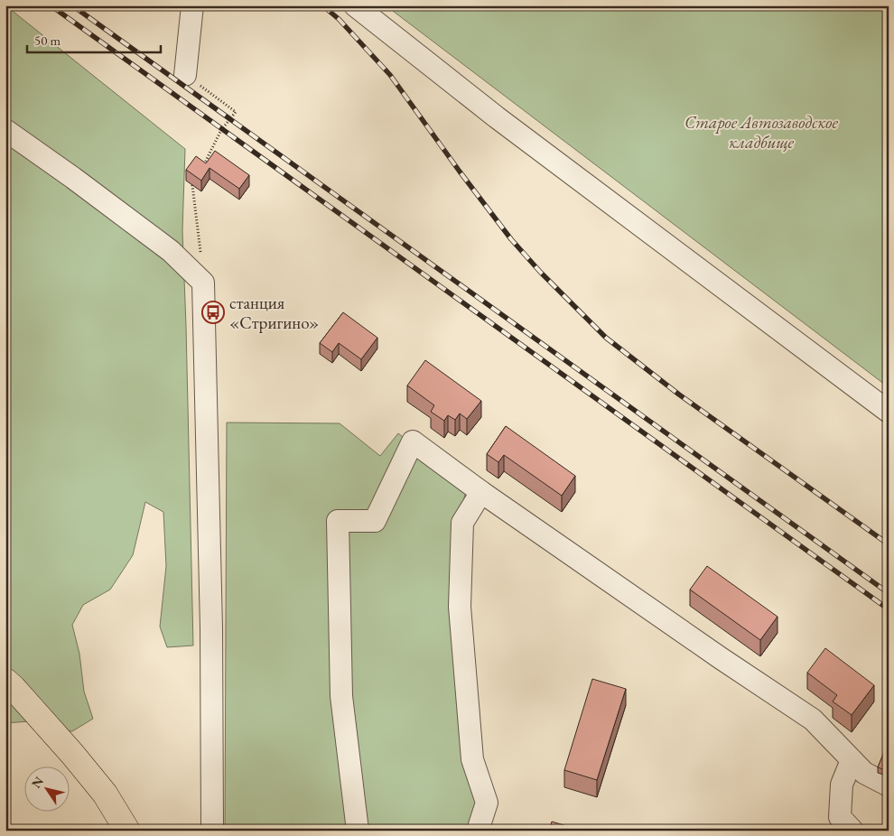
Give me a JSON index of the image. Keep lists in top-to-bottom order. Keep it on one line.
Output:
{"parks":["Старое Автозаводское кладбище"],"places":{"bus stop":["станция «Стригино»"]},"scale_bar":"50 m","north":"top left"}
